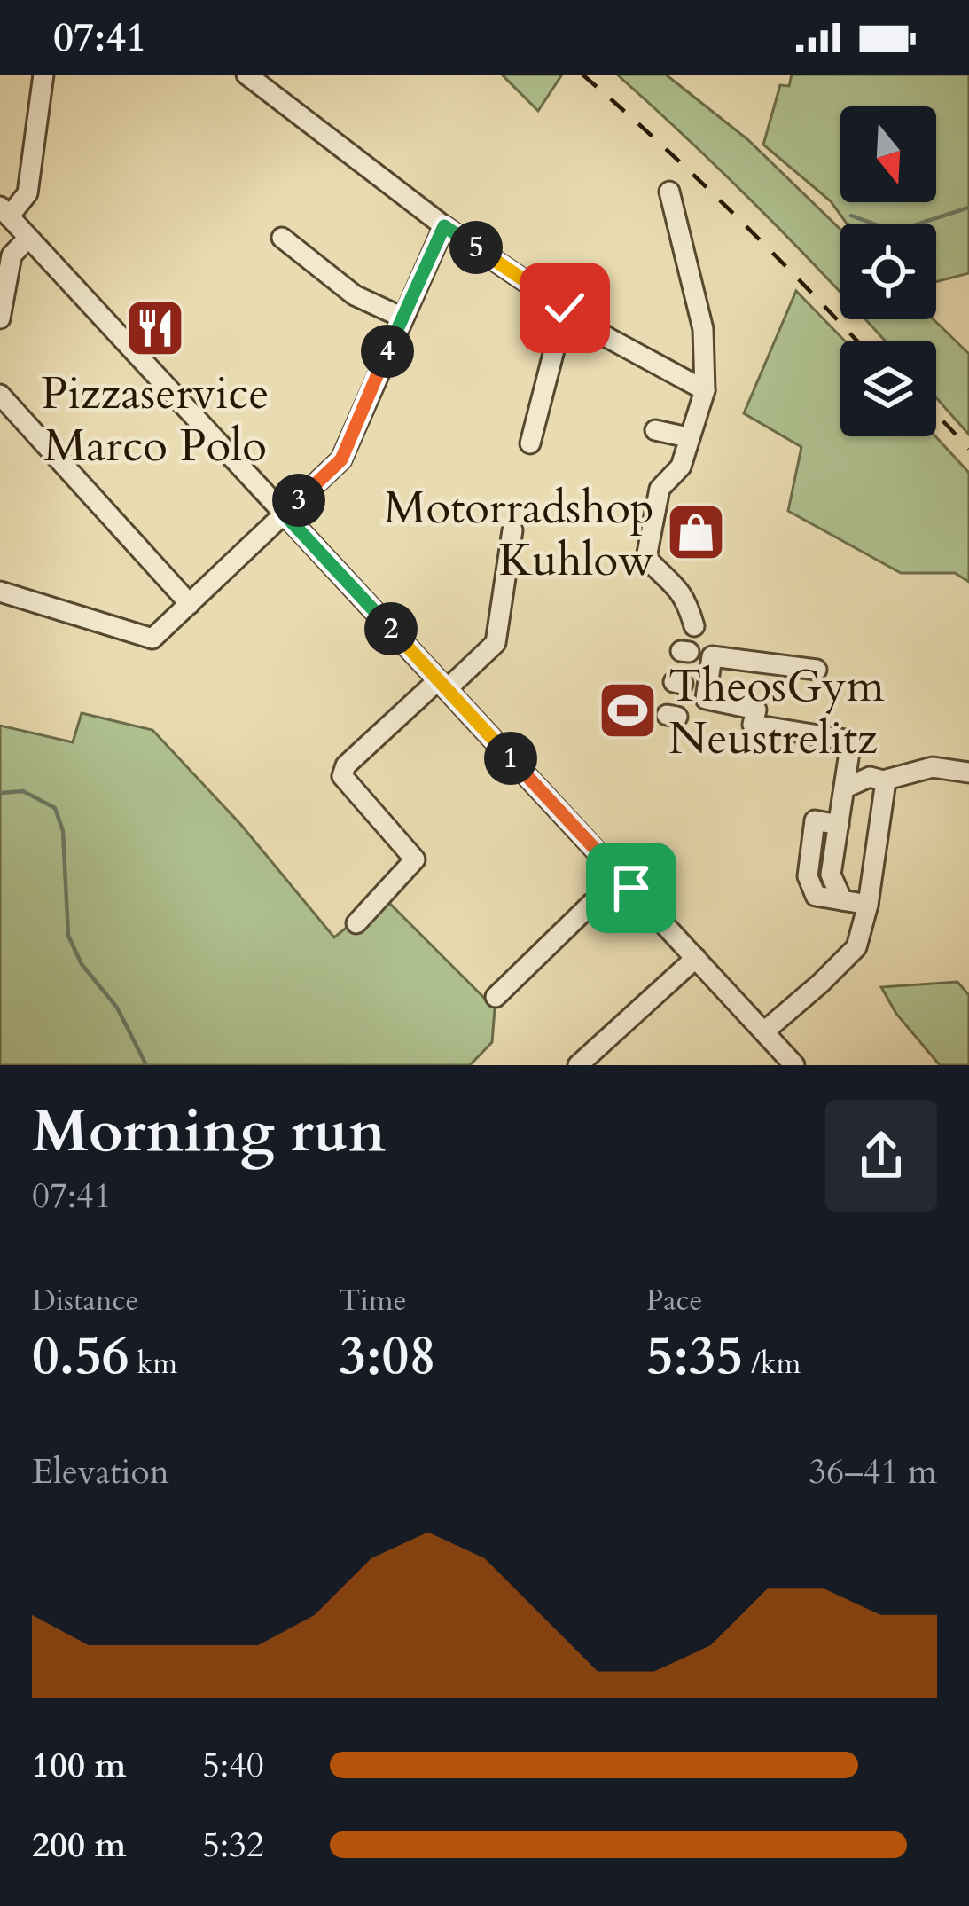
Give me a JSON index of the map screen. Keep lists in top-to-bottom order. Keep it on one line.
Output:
{"places":{"restaurant":["Pizzaservice Marco Polo"],"shop":["Motorradshop Kuhlow"],"sports":["TheosGym Neustrelitz"]},"north":"bottom","page":{"status":"07:41","pins":["5","4","3","2","1"],"heading":["Morning run","07:41"],"stats":[["Distance","0.56 km"],["Time","3:08"],["Pace","5:35 /km"]],"chart":["Elevation","36–41 m"],"list":[{"name":"100 m","note":"5:40"},{"name":"200 m","note":"5:32"}]}}
